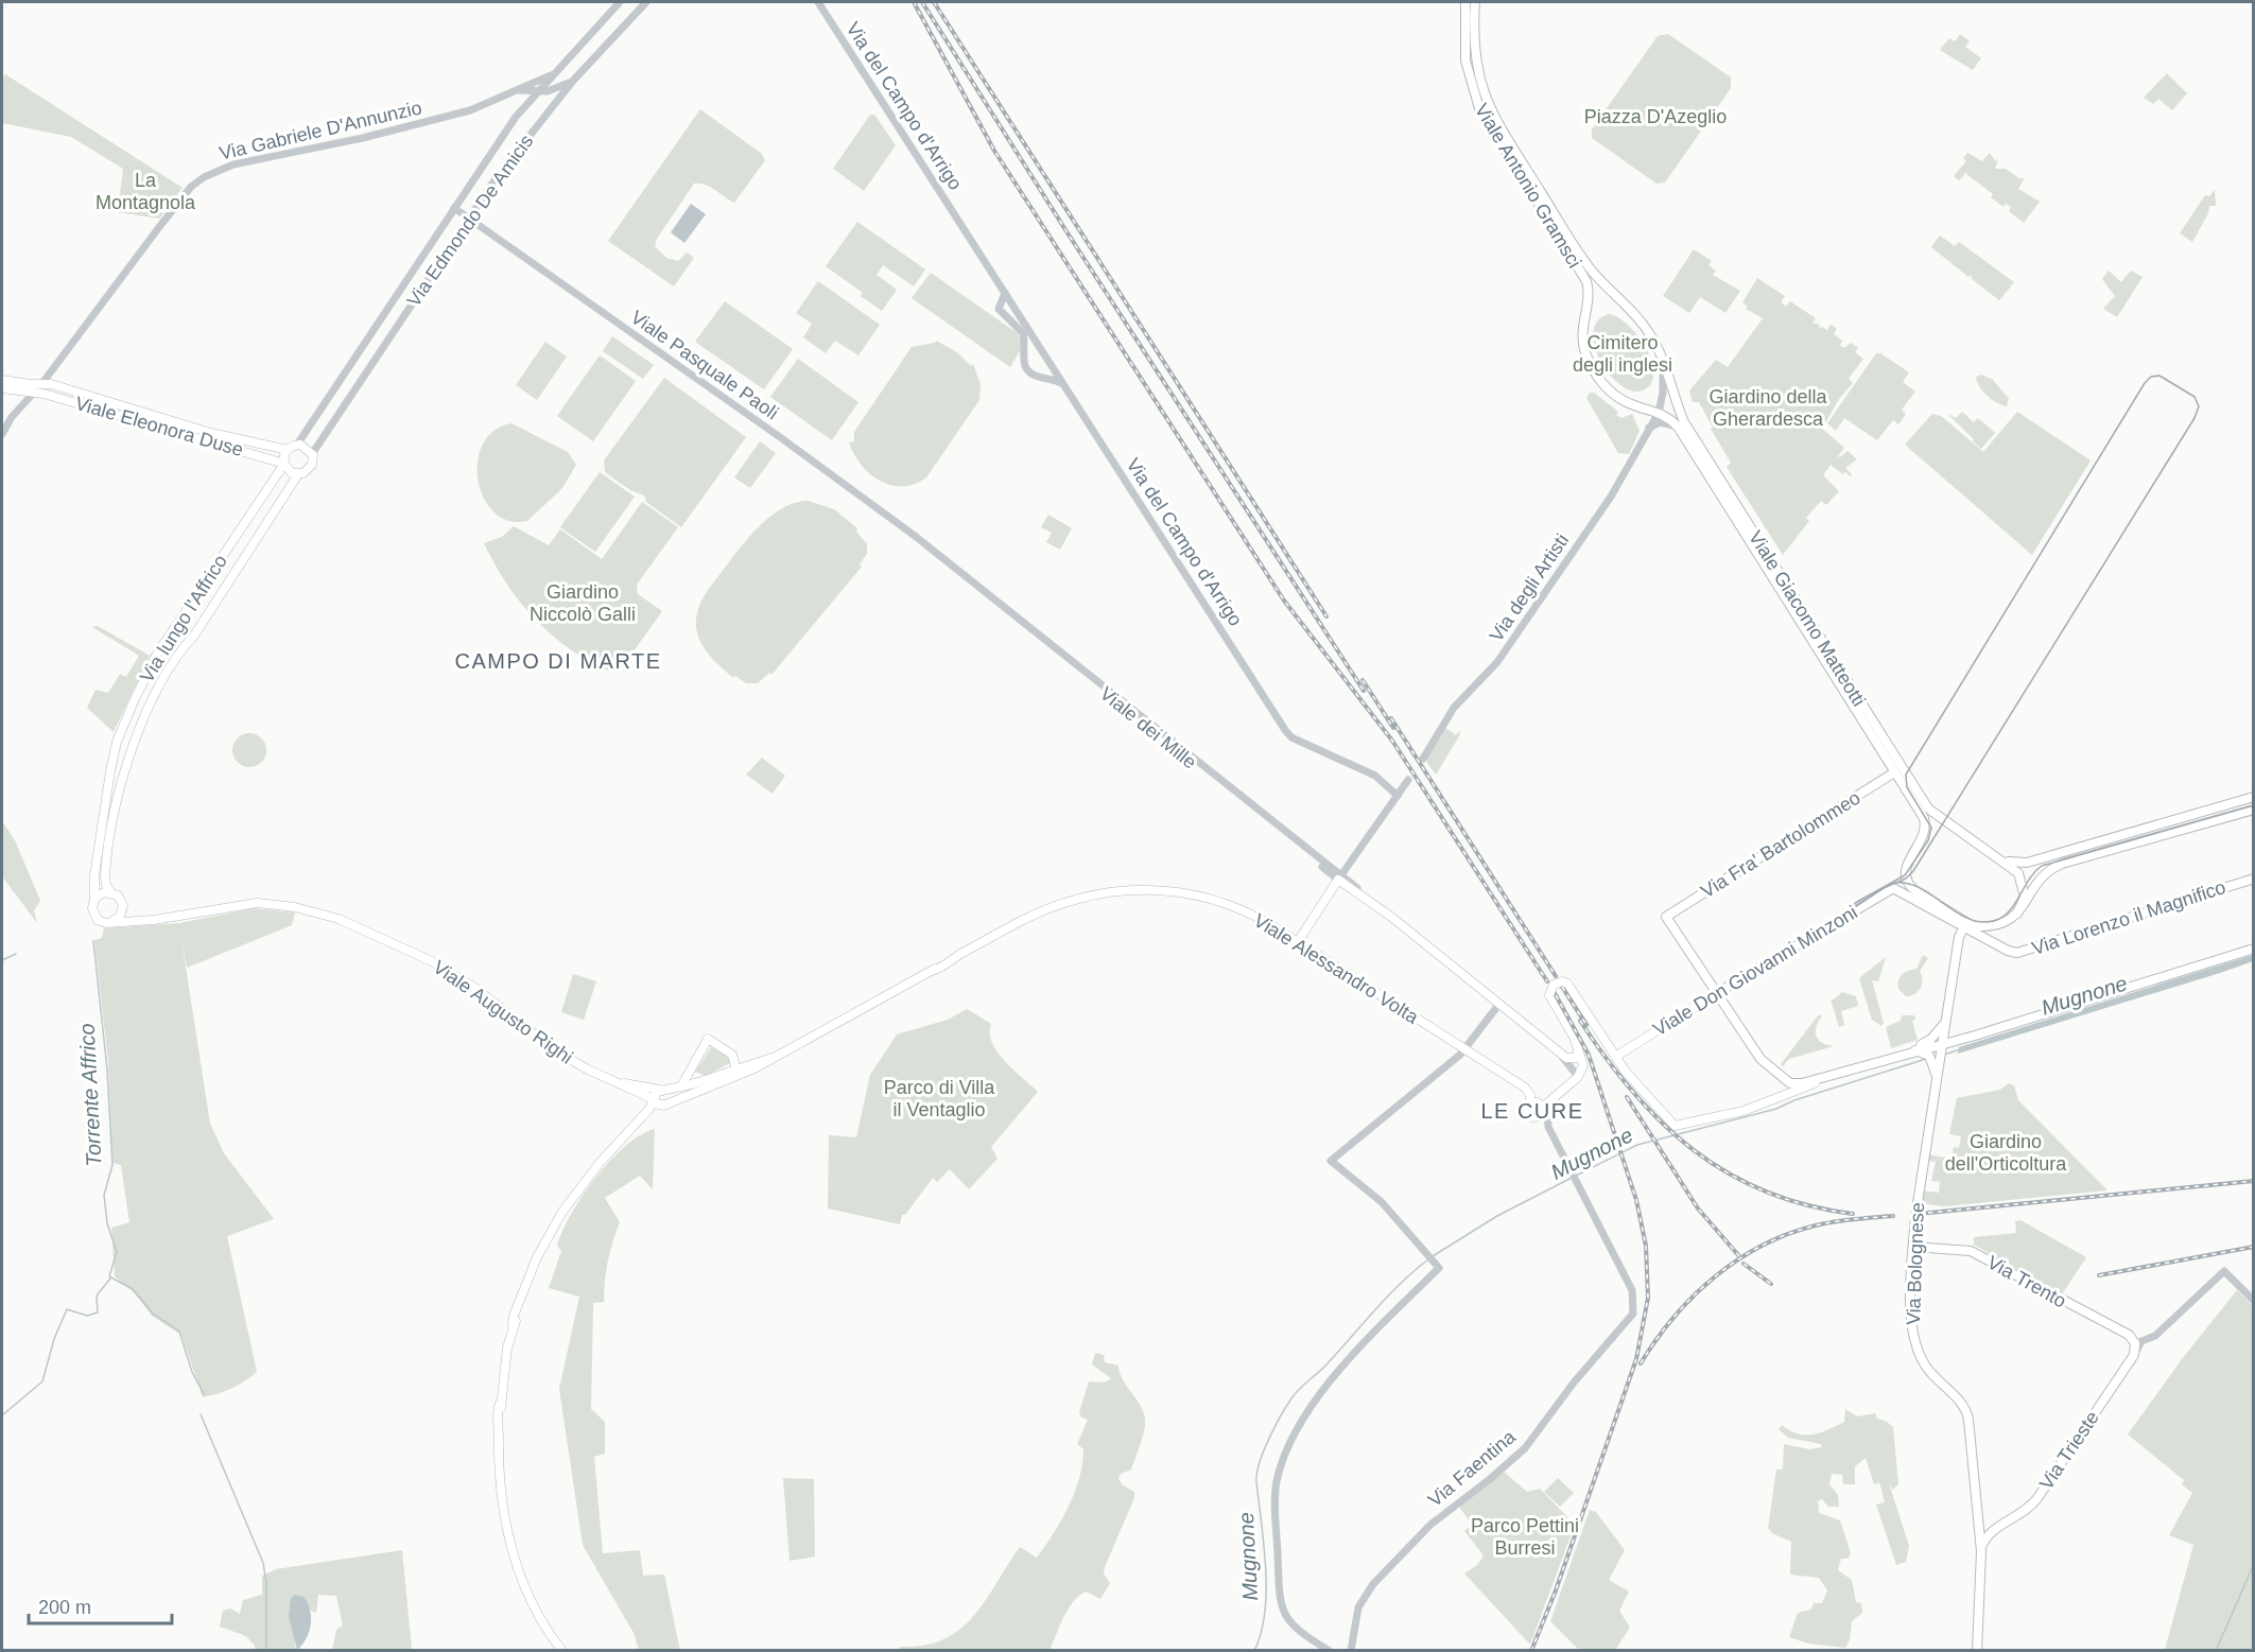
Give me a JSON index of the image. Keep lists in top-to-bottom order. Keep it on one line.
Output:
{"streets":{"main road":["Viale Antonio Gramsci","Viale Eleonora Duse","Via lungo l'Affrico","Viale Giacomo Matteotti","Viale dei Mille","Via Fra' Bartolommeo","Via Lorenzo il Magnifico","Viale Alessandro Volta","Viale Don Giovanni Minzoni","Viale Augusto Righi","Via Bolognese","Via Trento","Via Trieste"],"street":["Via del Campo d'Arrigo","Via Gabriele D'Annunzio","Via Edmondo De Amicis","Viale Pasquale Paoli","Via degli Artisti","Via Faentina"]},"crossings":[["Via Gabriele D'Annunzio","Viale Eleonora Duse"],["Viale Antonio Gramsci","Via degli Artisti"],["Viale Antonio Gramsci","Viale Giacomo Matteotti"],["Via Edmondo De Amicis","Viale Pasquale Paoli"],["Via Edmondo De Amicis","Viale Eleonora Duse"],["Via Edmondo De Amicis","Via lungo l'Affrico"],["Viale Pasquale Paoli","Viale dei Mille"],["Viale Eleonora Duse","Via lungo l'Affrico"],["Via lungo l'Affrico","Viale Augusto Righi"],["Viale Giacomo Matteotti","Via Fra' Bartolommeo"],["Via Fra' Bartolommeo","Viale Don Giovanni Minzoni"],["Via Lorenzo il Magnifico","Viale Don Giovanni Minzoni"],["Via Lorenzo il Magnifico","Via Bolognese"],["Viale Alessandro Volta","Viale Augusto Righi"],["Viale Don Giovanni Minzoni","Via Bolognese"],["Via Bolognese","Via Trento"],["Via Bolognese","Via Trieste"]],"districts":["CAMPO DI MARTE","LE CURE"],"water":["Mugnone","Torrente Affrico"],"parks":["Piazza D'Azeglio","La Montagnola","Cimitero degli inglesi","Giardino della Gherardesca","Giardino Niccolò Galli","Parco di Villa il Ventaglio","Giardino dell'Orticoltura","Parco Pettini Burresi"],"scale_bar":"200 m"}
